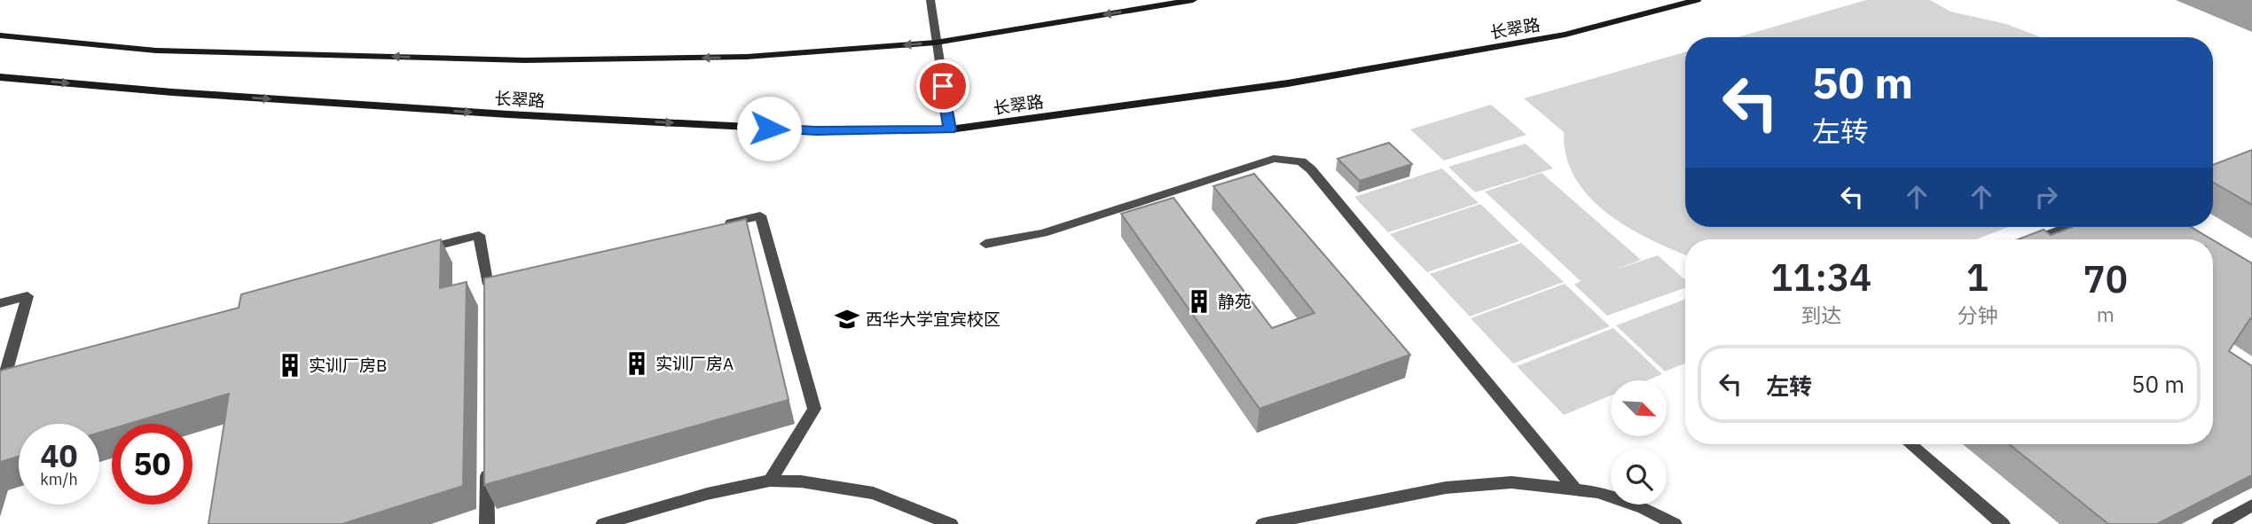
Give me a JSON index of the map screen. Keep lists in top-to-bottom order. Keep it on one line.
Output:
{"streets":{"main road":["长翠路"]},"places":{"building":["静苑","实训厂房A","实训厂房B"],"school or university":["西华大学宜宾校区"]},"north":"bottom right","page":{"turn":["50 m","左转"],"eta":["11:34","到达","1","分钟","70","m"],"list":[{"name":"左转","value":"50 m"}],"speed":"40 km/h","limit":"50"}}
